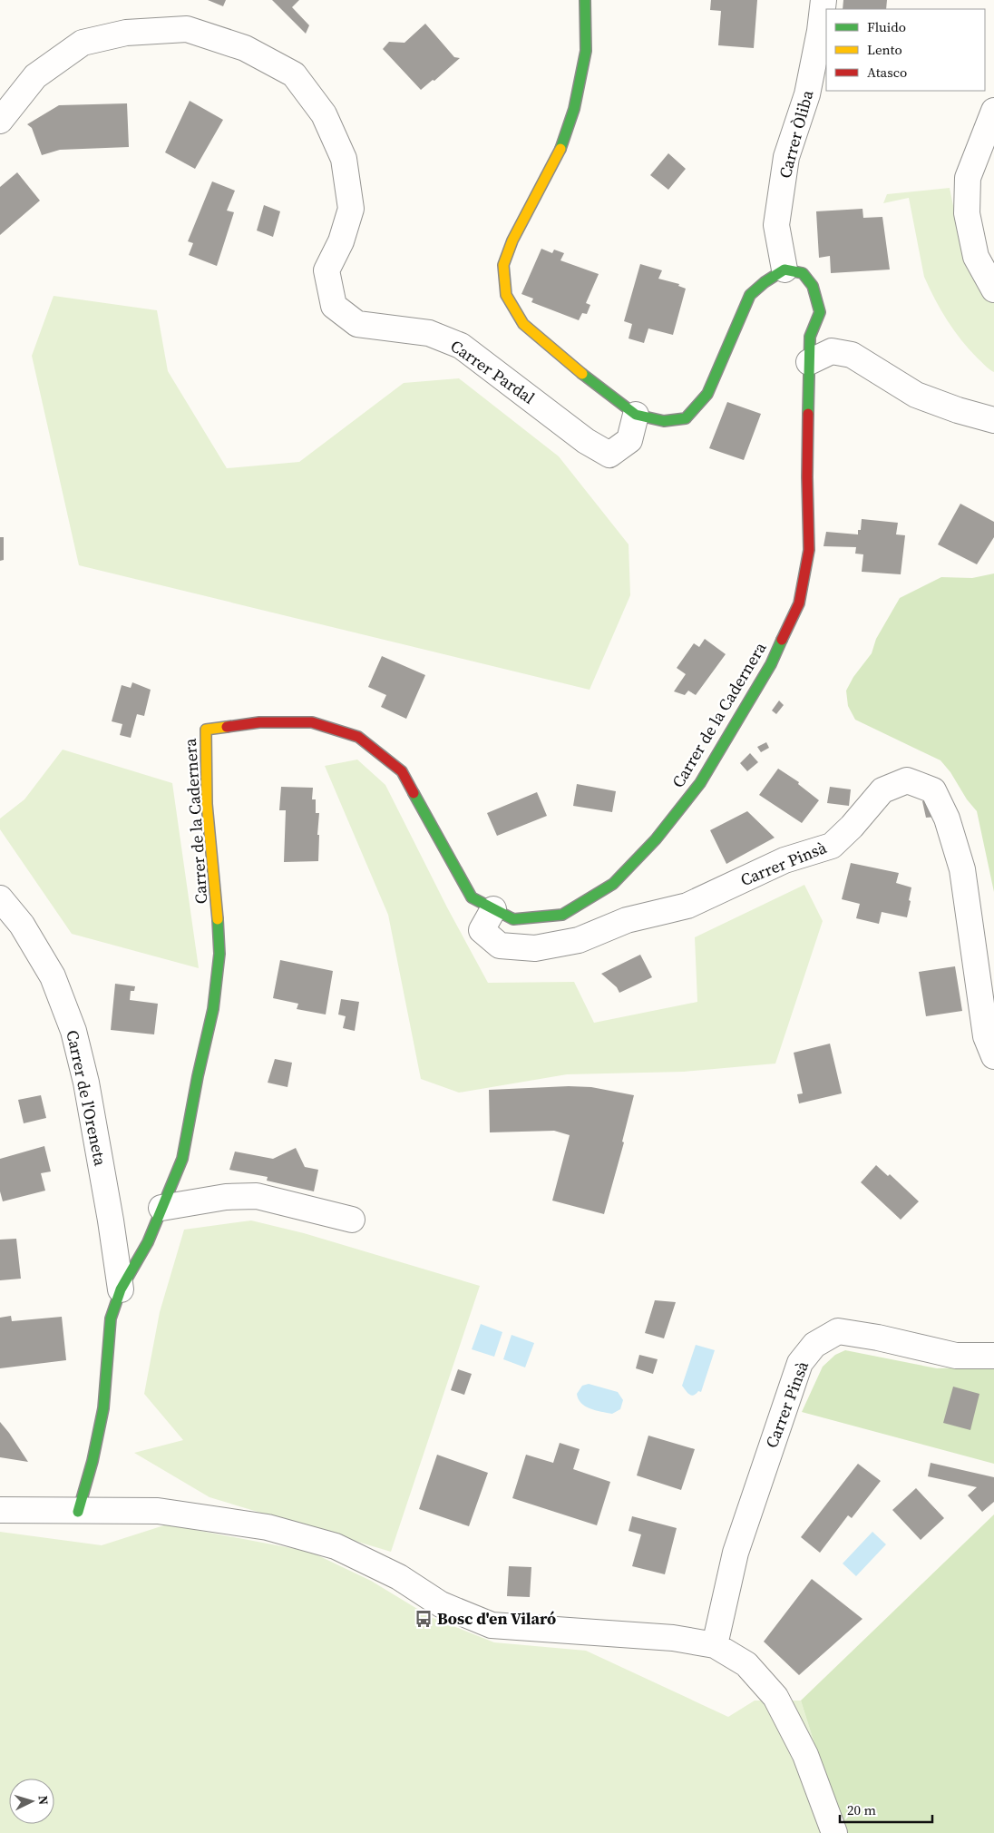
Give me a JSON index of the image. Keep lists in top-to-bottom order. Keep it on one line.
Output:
{"streets":{"street":["Carrer Òliba","Carrer Pardal","Carrer de la Cadernera","Carrer Pinsà","Carrer de l'Oreneta"]},"crossings":[["Carrer Òliba","Carrer de la Cadernera"],["Carrer de la Cadernera","Carrer Pinsà"],["Carrer de la Cadernera","Carrer de l'Oreneta"]],"places":{"bus stop":["Bosc d'en Vilaró"]},"legend":["Fluido","Lento","Atasco"],"scale_bar":"20 m","north":"right"}
